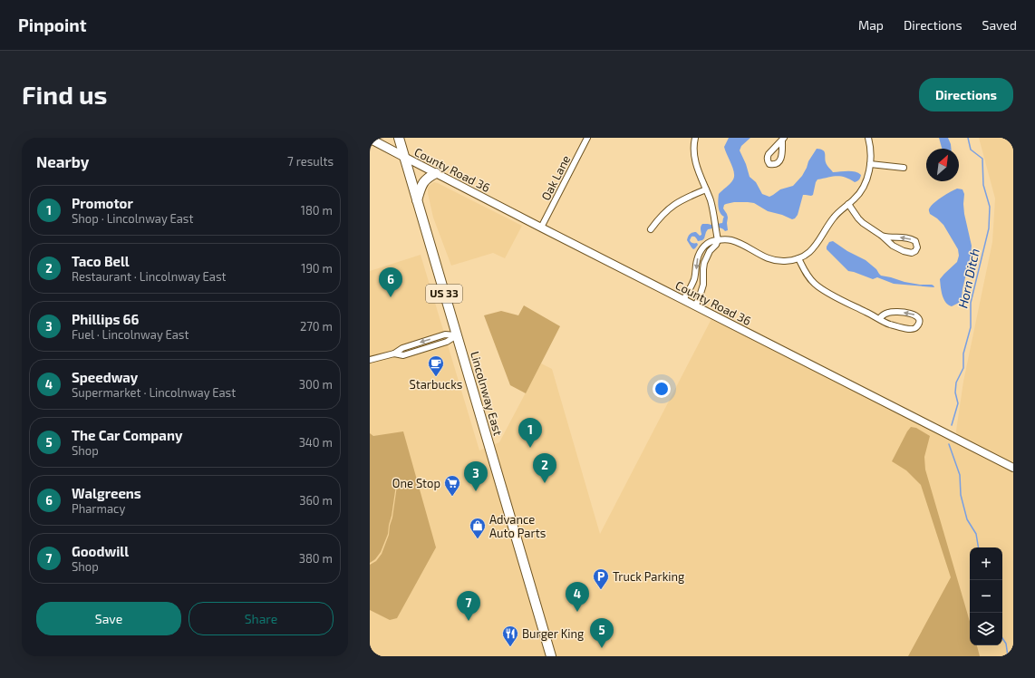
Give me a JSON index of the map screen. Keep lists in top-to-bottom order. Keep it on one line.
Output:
{"streets":{"highway":["US 33","Lincolnway East"],"street":["County Road 36","Oak Lane"]},"crossings":[["County Road 36","Oak Lane"],["County Road 36","Lincolnway East"]],"water":["Horn Ditch"],"places":{"cafe":["Starbucks"],"supermarket":["One Stop"],"shop":["Advance Auto Parts"],"parking":["Truck Parking"],"restaurant":["Burger King"]},"north":"top right","page":{"header":"Pinpoint","nav":["Map","Directions","Saved"],"buttons":["Directions",["Save","Share"]],"title":"Find us","heading":["Nearby","7 results"],"list":[{"mark":"1","name":"Promotor","note":"Shop · Lincolnway East","value":"180 m"},{"mark":"2","name":"Taco Bell","note":"Restaurant · Lincolnway East","value":"190 m"},{"mark":"3","name":"Phillips 66","note":"Fuel · Lincolnway East","value":"270 m"},{"mark":"4","name":"Speedway","note":"Supermarket · Lincolnway East","value":"300 m"},{"mark":"5","name":"The Car Company","note":"Shop","value":"340 m"},{"mark":"6","name":"Walgreens","note":"Pharmacy","value":"360 m"},{"mark":"7","name":"Goodwill","note":"Shop","value":"380 m"}],"pins":["6","1","2","3","4","7","5"],"map_buttons":["+","−"]}}
